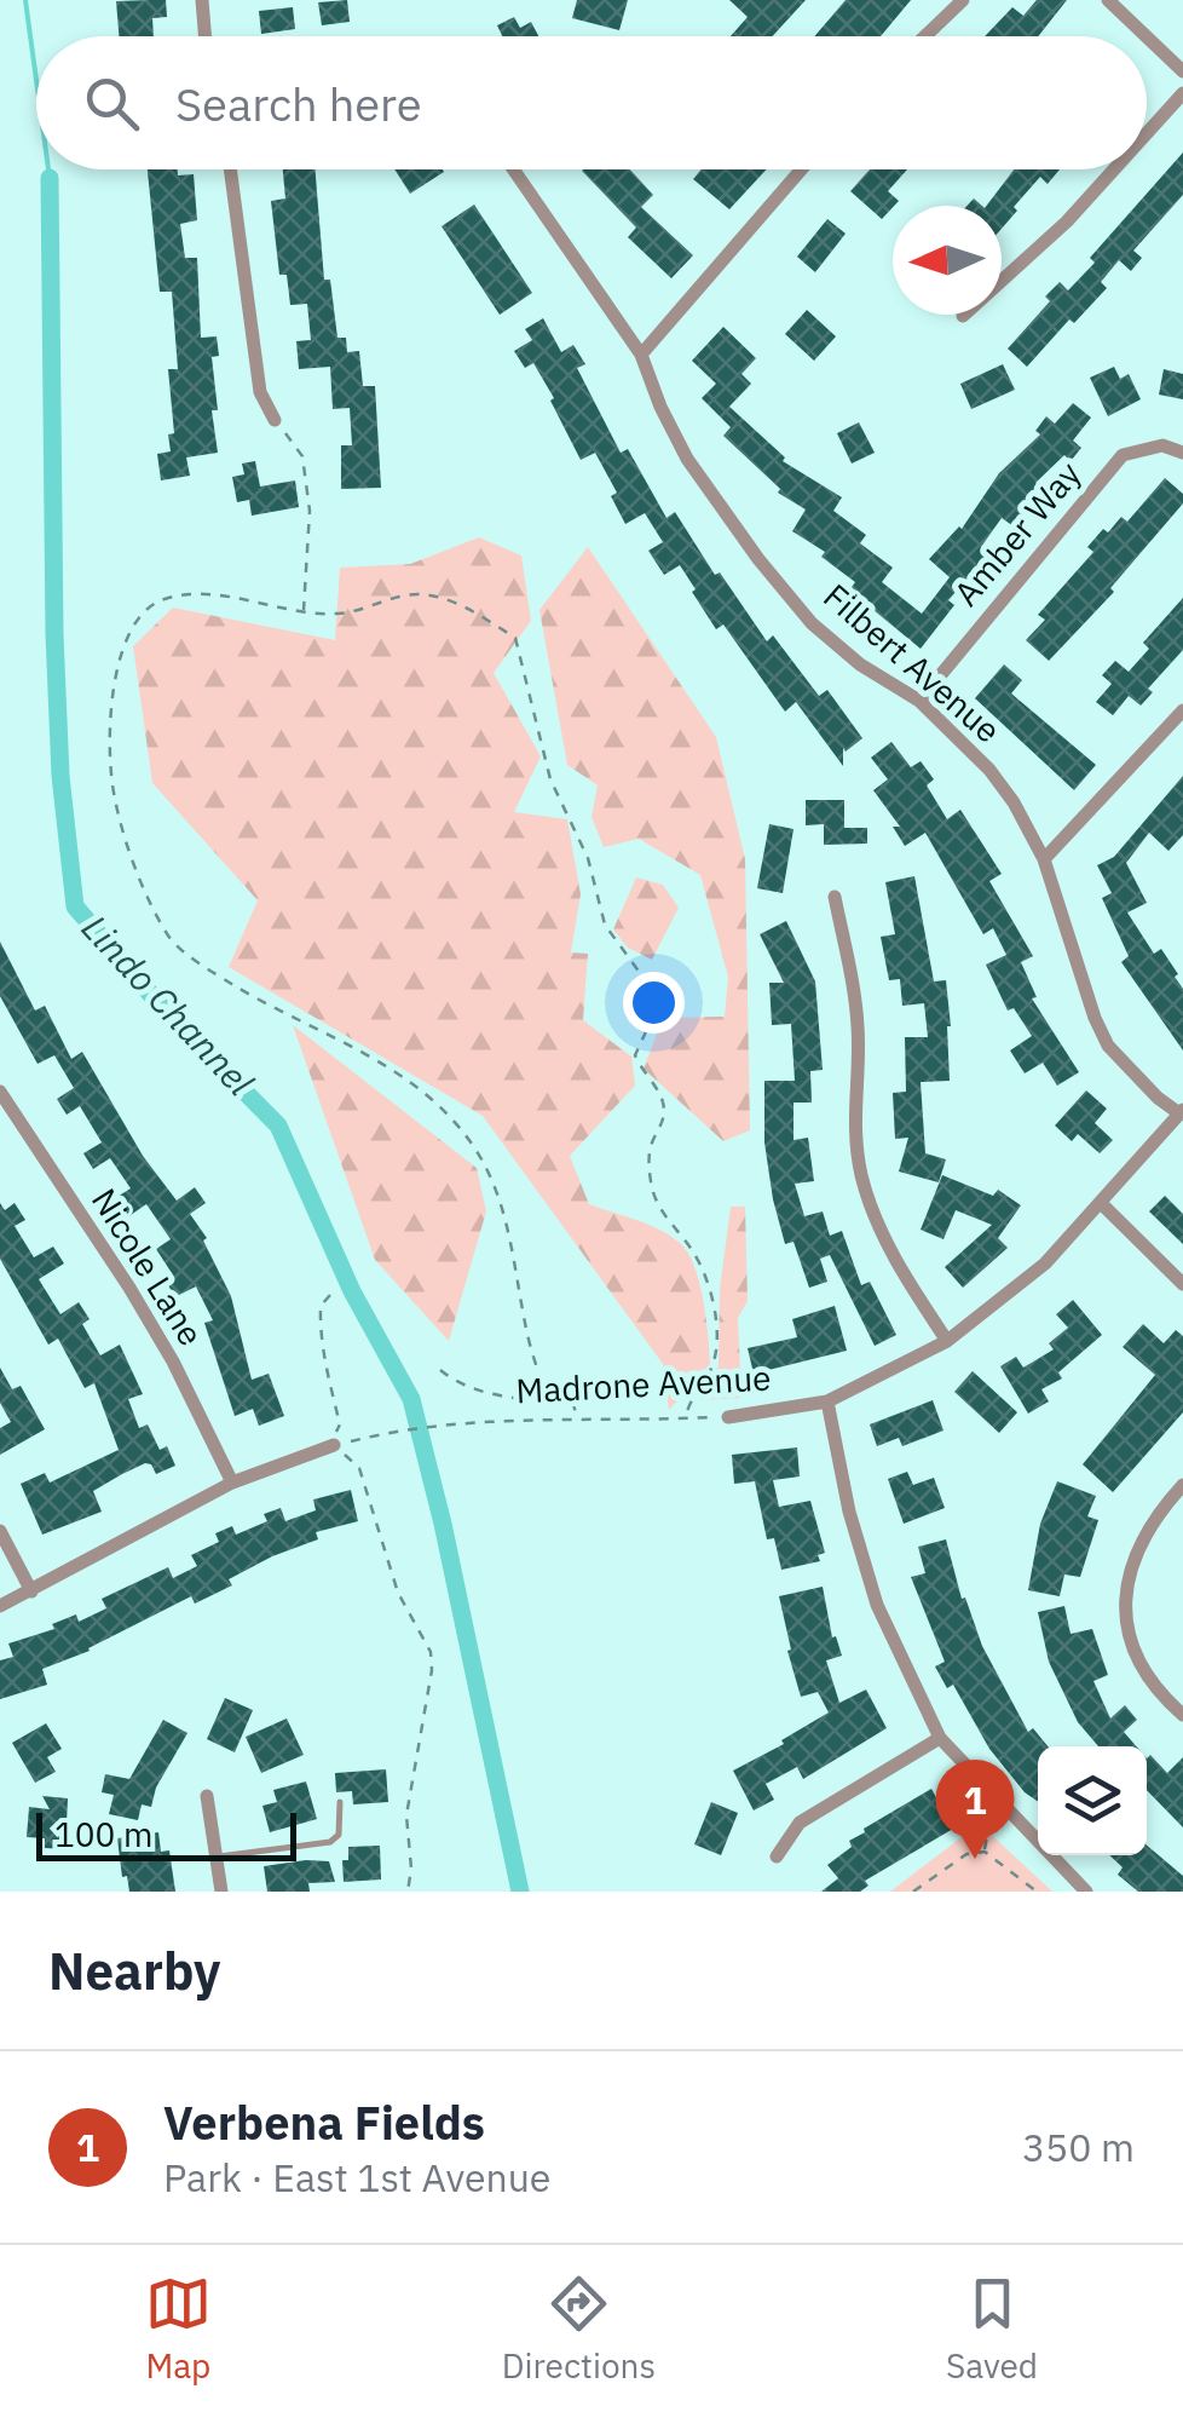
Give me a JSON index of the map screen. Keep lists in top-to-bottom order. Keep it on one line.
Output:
{"streets":{"street":["Amber Way","Filbert Avenue","Nicole Lane","Madrone Avenue"]},"crossings":[["Amber Way","Filbert Avenue"],["Filbert Avenue","Madrone Avenue"]],"water":["Lindo Channel"],"scale_bar":"100 m","north":"left","page":{"search":"Search here","pins":"1","scale":"100 m","heading":"Nearby","list":[{"mark":"1","name":"Verbena Fields","note":"Park · East 1st Avenue","value":"350 m"}],"nav":["Map","Directions","Saved"]}}
